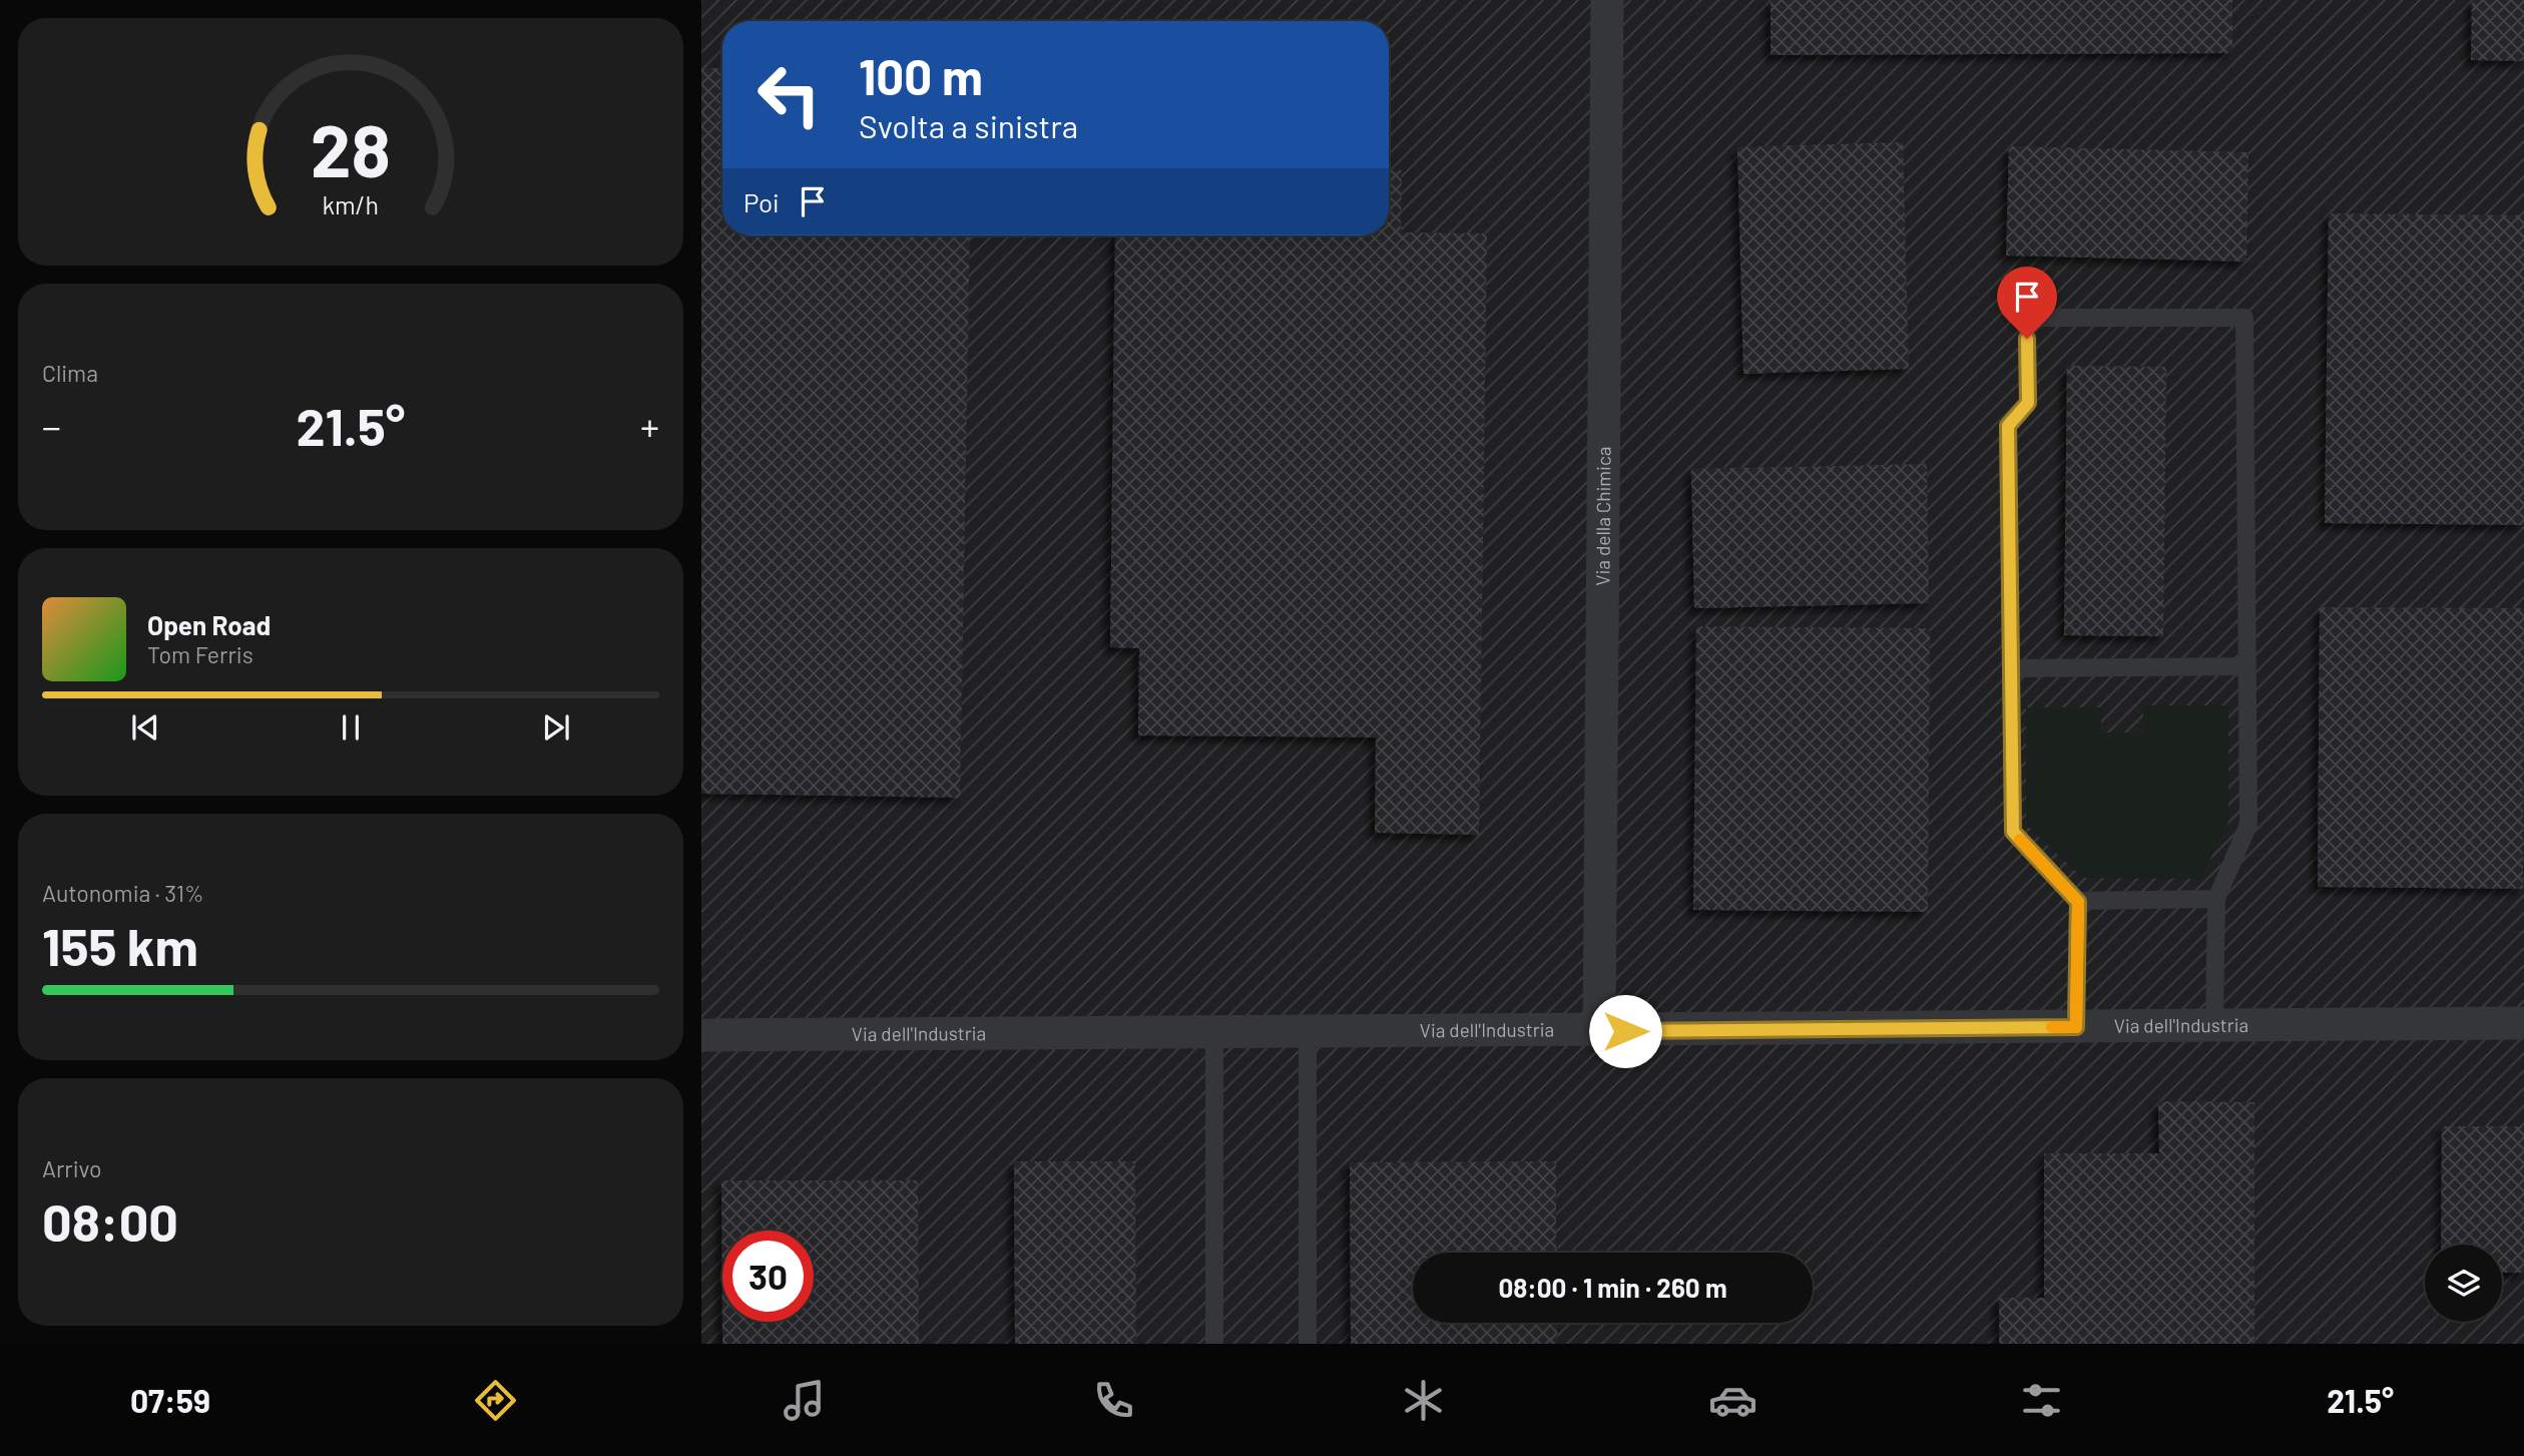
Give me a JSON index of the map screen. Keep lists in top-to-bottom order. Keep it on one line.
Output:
{"streets":{"street":["Via della Chimica","Via dell'Industria"]},"crossings":[["Via della Chimica","Via dell'Industria"]],"page":{"turn":["100 m","Svolta a sinistra"],"then":"Poi","tile":["Clima",["Autonomia · 31%","155 km"],["Arrivo","08:00"]],"heat":["−","21.5°","+"],"song":["Open Road","Tom Ferris"],"limit":"30","trip":"08:00 · 1 min · 260 m","tabs":["07:59","21.5°"],"gauge":["28","km/h"]}}
